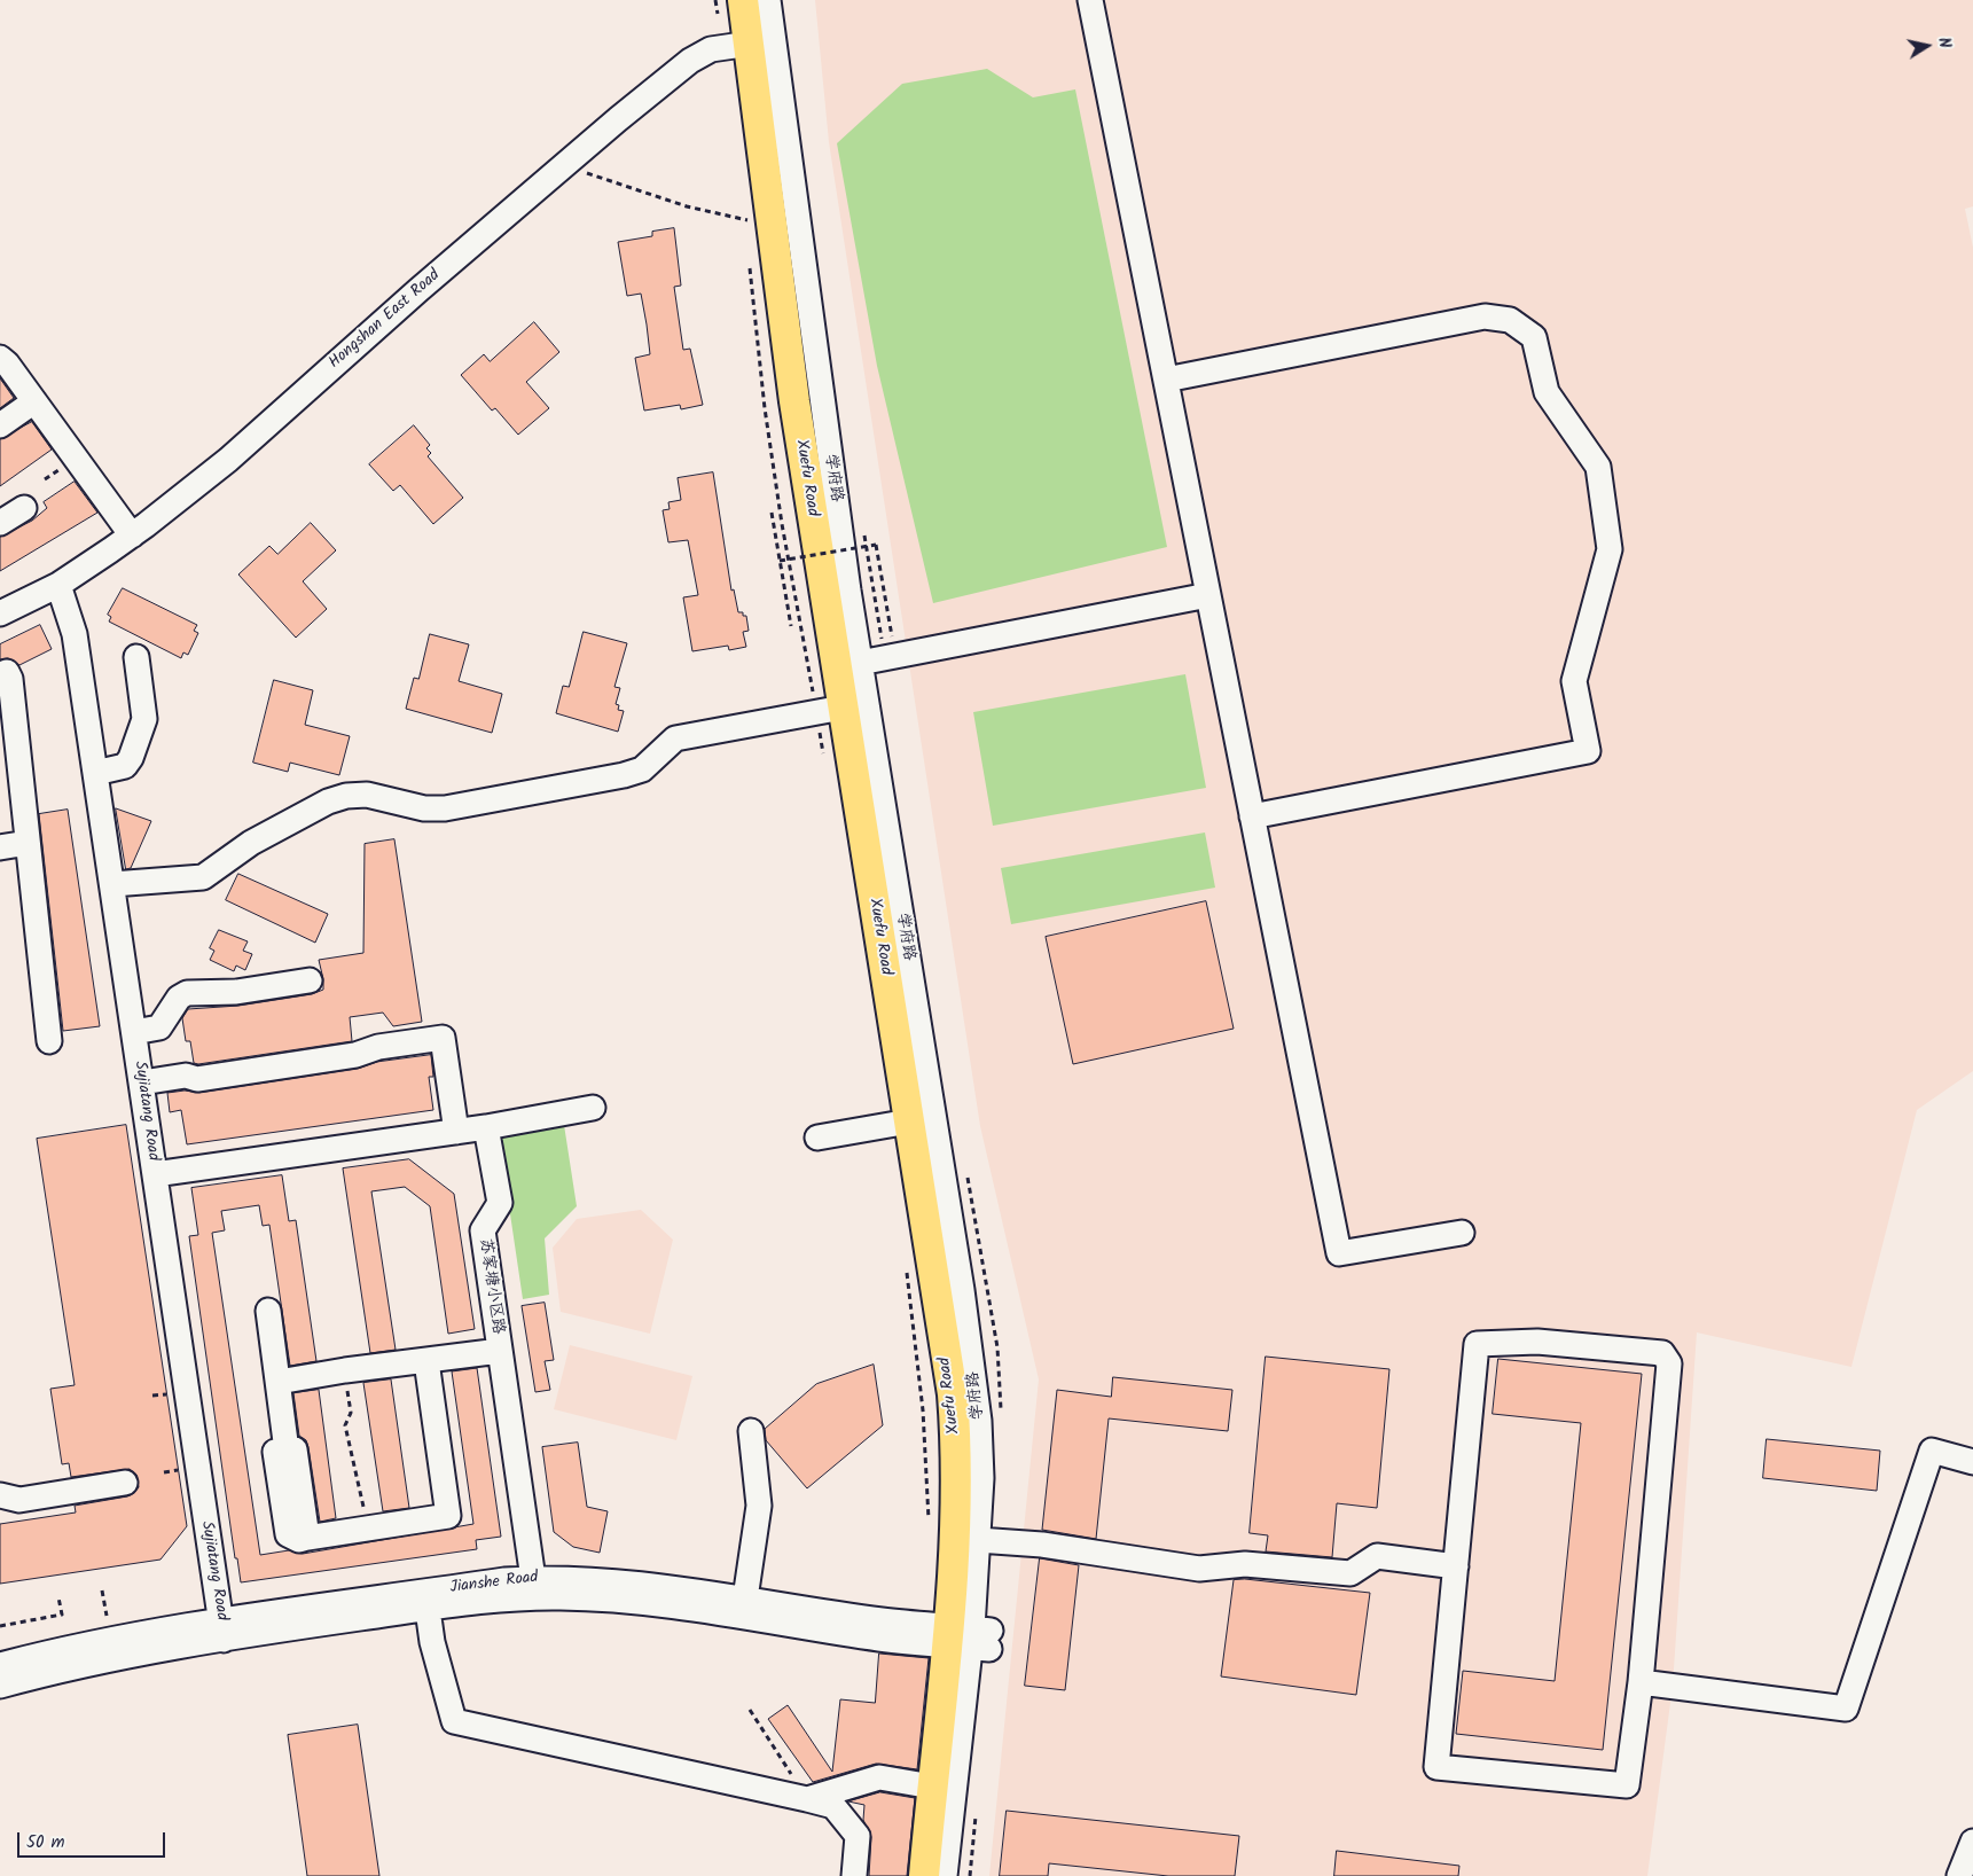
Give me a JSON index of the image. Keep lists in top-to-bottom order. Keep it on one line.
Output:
{"streets":{"main road":["Xuefu Road"],"street":["Hongshan East Road","学府路","Sujiatang Road","苏家塘小区路","Jianshe Road"]},"crossings":[["Hongshan East Road","Xuefu Road"],["Hongshan East Road","学府路"],["Hongshan East Road","Sujiatang Road"],["Xuefu Road","学府路"],["Xuefu Road","Jianshe Road"],["学府路","Jianshe Road"],["Sujiatang Road","Jianshe Road"],["苏家塘小区路","Jianshe Road"]],"scale_bar":"50 m","north":"right"}
